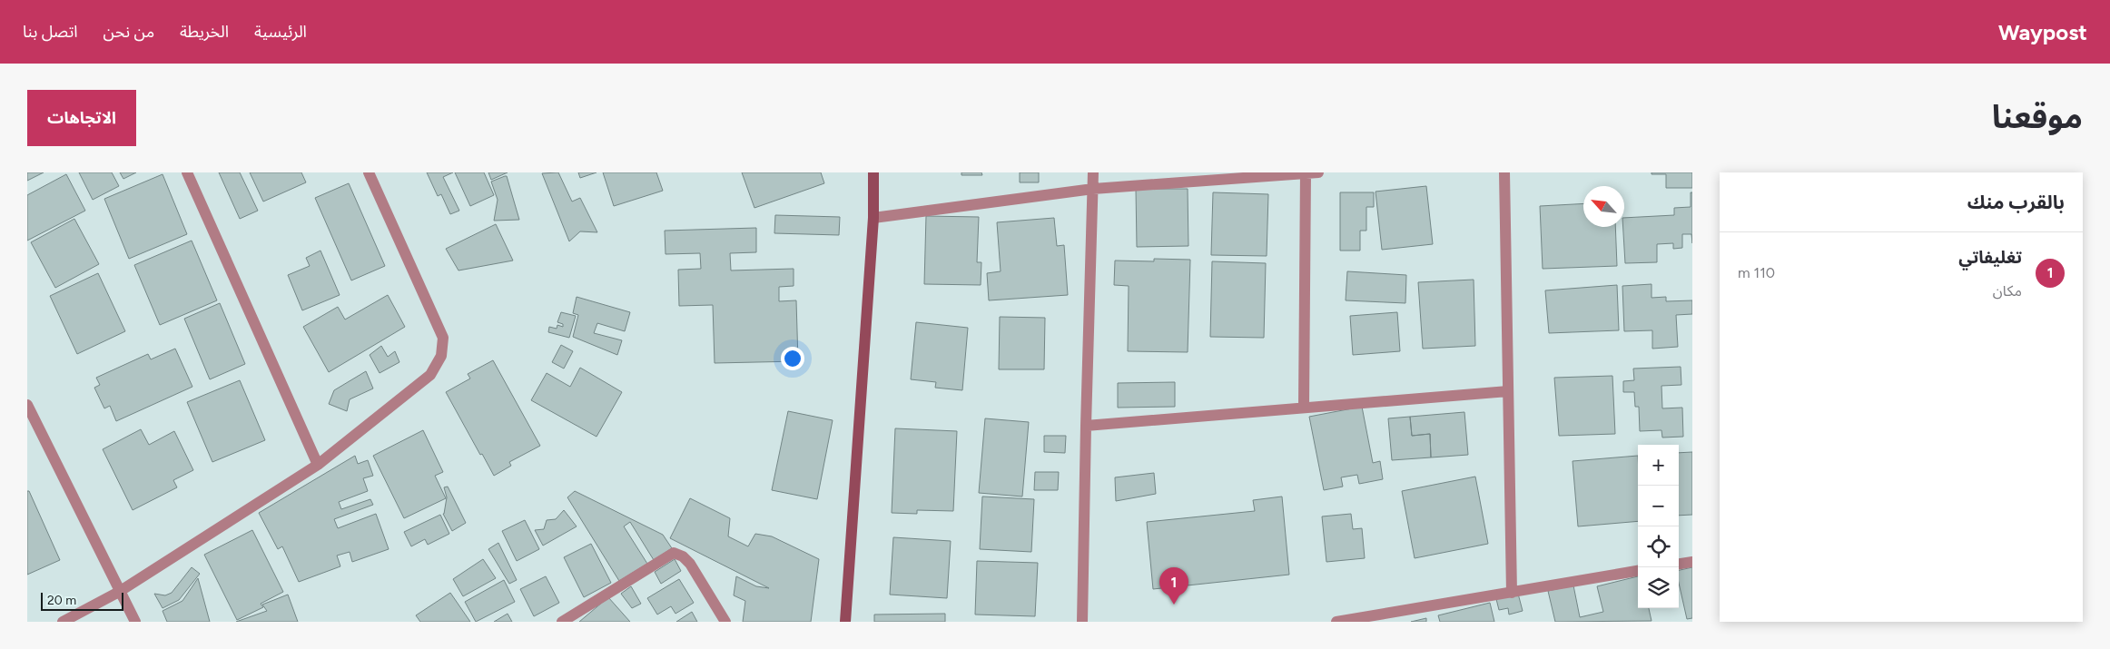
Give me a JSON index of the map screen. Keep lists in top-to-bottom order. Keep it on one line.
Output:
{"scale_bar":"20 m","north":"top left","page":{"header":"Waypost","nav":["الرئيسية","الخريطة","من نحن","اتصل بنا"],"title":"موقعنا","buttons":"الاتجاهات","heading":"بالقرب منك","list":[{"mark":"1","name":"تغليفاتي","note":"مكان","value":"110 m"}],"map_buttons":["+","−"],"pins":"1","scale":"20 m"}}
